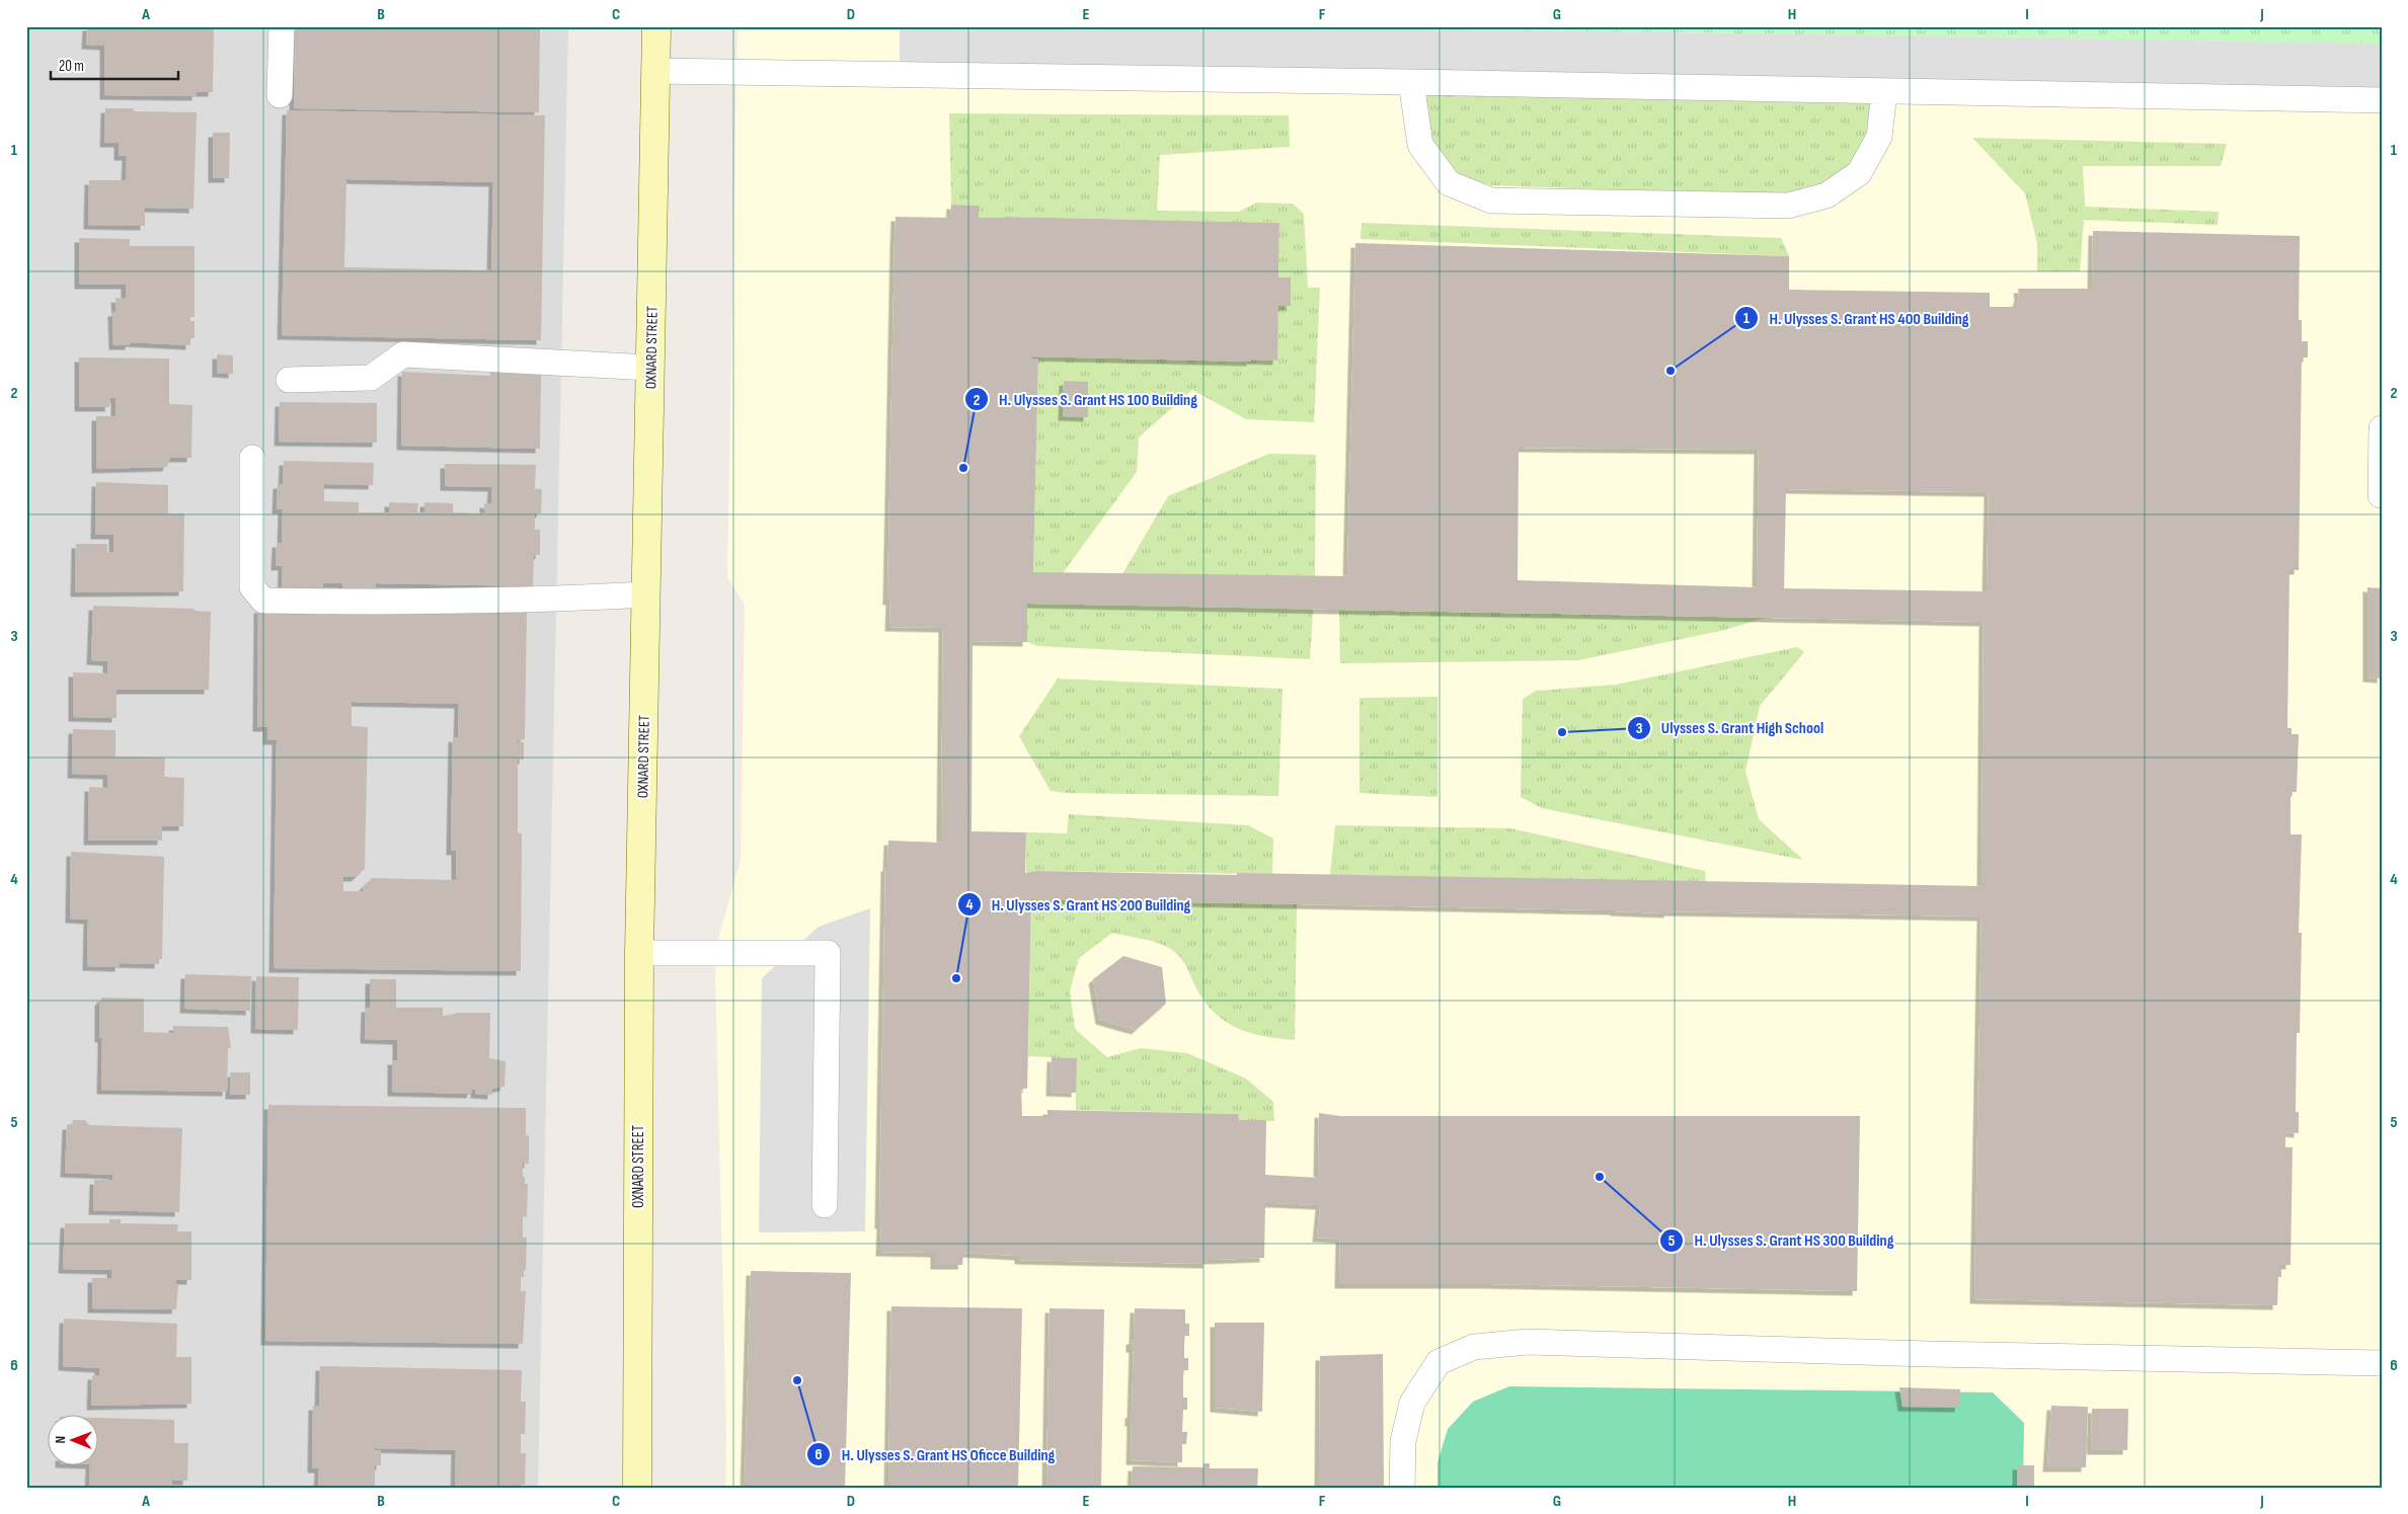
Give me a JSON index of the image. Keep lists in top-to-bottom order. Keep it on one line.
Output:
{"streets":{"main road":["OXNARD STREET"]},"places":["H. Ulysses S. Grant HS 400 Building","H. Ulysses S. Grant HS 100 Building","Ulysses S. Grant High School","H. Ulysses S. Grant HS 200 Building","H. Ulysses S. Grant HS 300 Building","H. Ulysses S. Grant HS Oficce Building"],"scale_bar":"20 m","north":"left","grid":{"columns":["A","B","C","D","E","F","G","H","I","J"],"rows":["1","2","3","4","5","6"]}}
